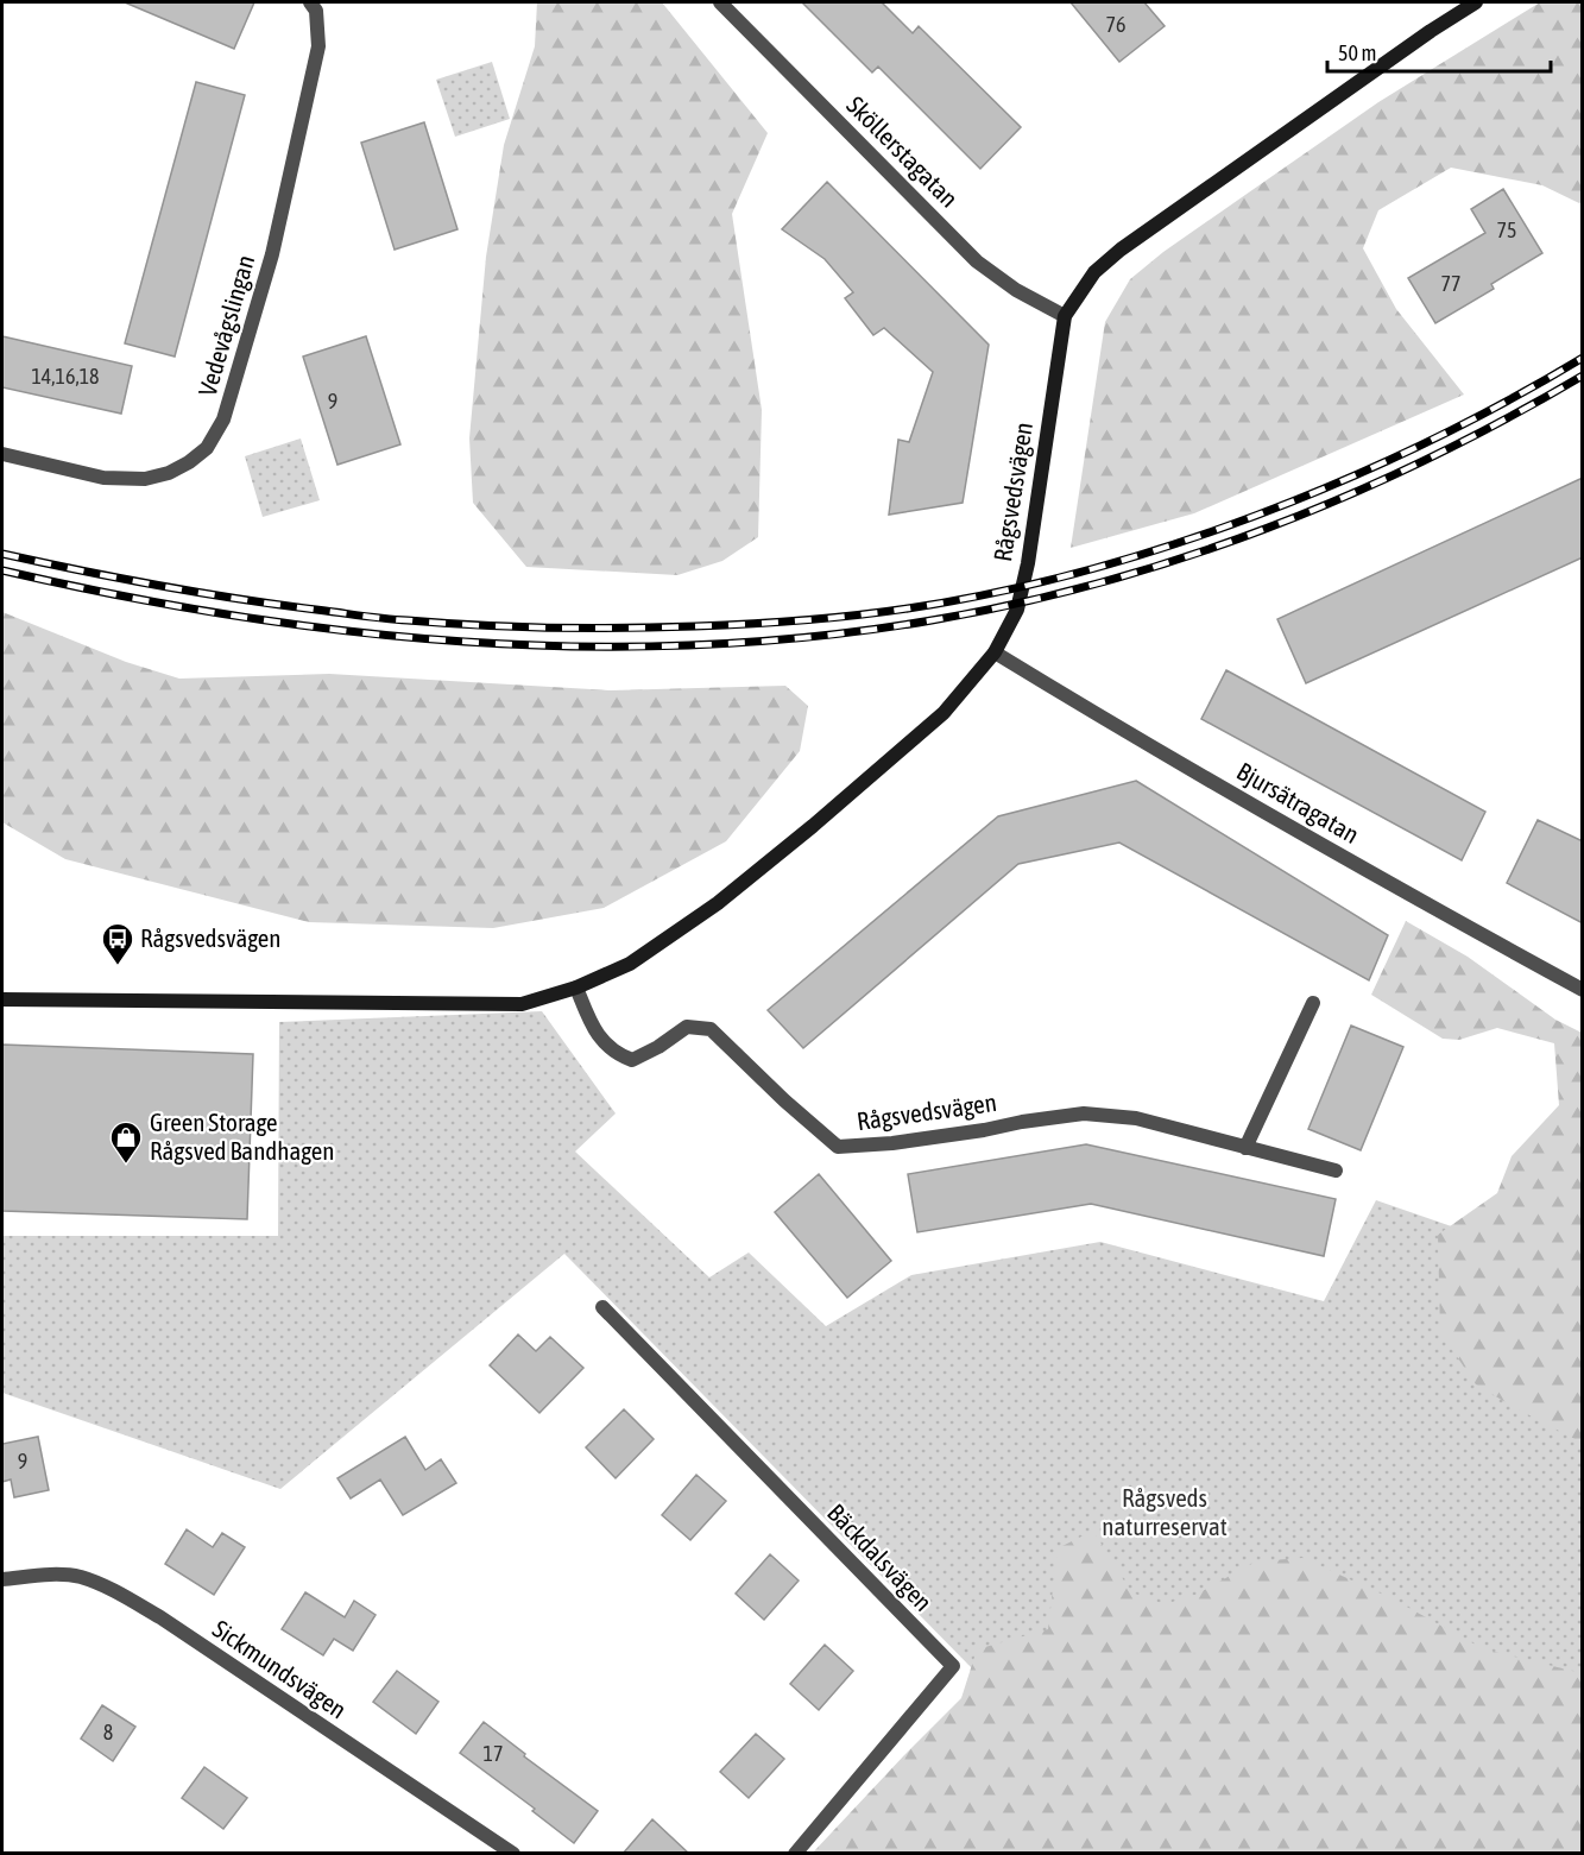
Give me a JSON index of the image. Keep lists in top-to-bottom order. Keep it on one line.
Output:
{"streets":{"street":["Sköllerstagatan","Vedevågslingan","Rågsvedsvägen","Bjursätragatan","Bäckdalsvägen","Sickmundsvägen"]},"crossings":[["Sköllerstagatan","Rågsvedsvägen"],["Rågsvedsvägen","Bjursätragatan"]],"parks":["Rågsveds naturreservat"],"places":{"bus stop":["Rågsvedsvägen"],"shop":["Green Storage Rågsved Bandhagen"]},"house_numbers":["76","75","77","14,16,18","9","9","8","17"],"scale_bar":"50 m"}
